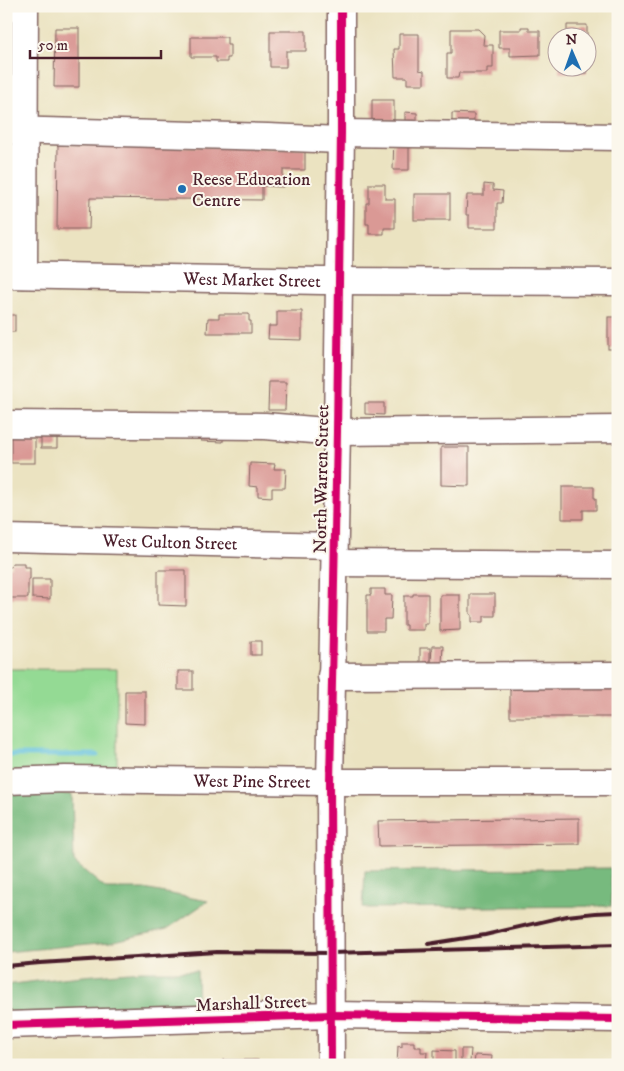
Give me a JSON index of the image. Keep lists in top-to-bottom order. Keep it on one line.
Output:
{"streets":{"street":["West Market Street","North Warren Street","West Culton Street","West Pine Street","Marshall Street"]},"crossings":[["West Market Street","North Warren Street"],["North Warren Street","West Culton Street"],["North Warren Street","West Pine Street"],["North Warren Street","Marshall Street"]],"places":["Reese Education Centre"],"scale_bar":"50 m","north":"top"}
